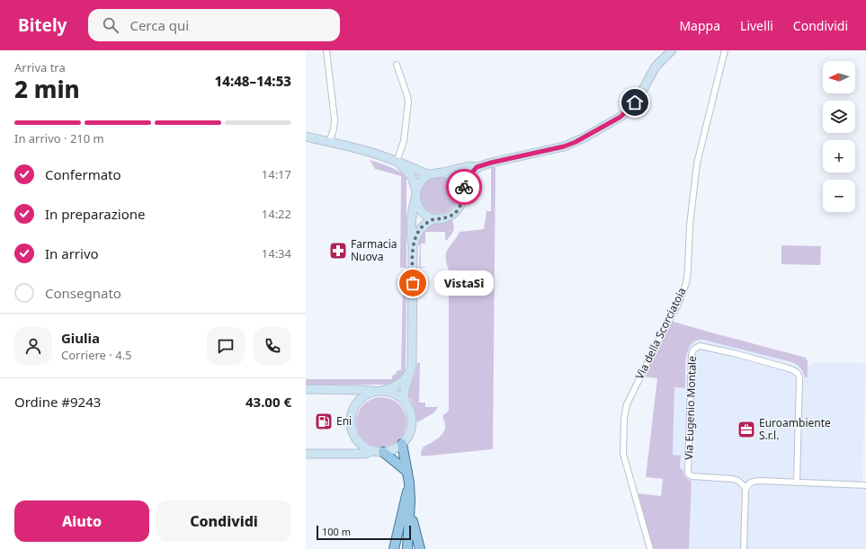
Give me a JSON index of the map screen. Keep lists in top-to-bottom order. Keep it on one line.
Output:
{"streets":{"street":["Via della Scorciatoia","Via Eugenio Montale"]},"places":{"pharmacy":["Farmacia Nuova"],"other":["VistaSì"],"fuel station":["Eni"],"office":["Euroambiente S.r.l."]},"scale_bar":"100 m","north":"left","page":{"header":"Bitely","search":"Cerca qui","nav":["Mappa","Livelli","Condividi"],"heading":["2 min","Arriva tra","14:48–14:53"],"panel":["Giulia","Corriere · 4.5","Ordine #9243","43.00 €"],"map_buttons":["+","−"],"bar":"In arrivo · 210 m","list":[["Confermato","14:17"],["In preparazione","14:22"],["In arrivo","14:34"],"Consegnato"],"bubble":"VistaSì","buttons":["Aiuto","Condividi"],"scale":"100 m"}}
